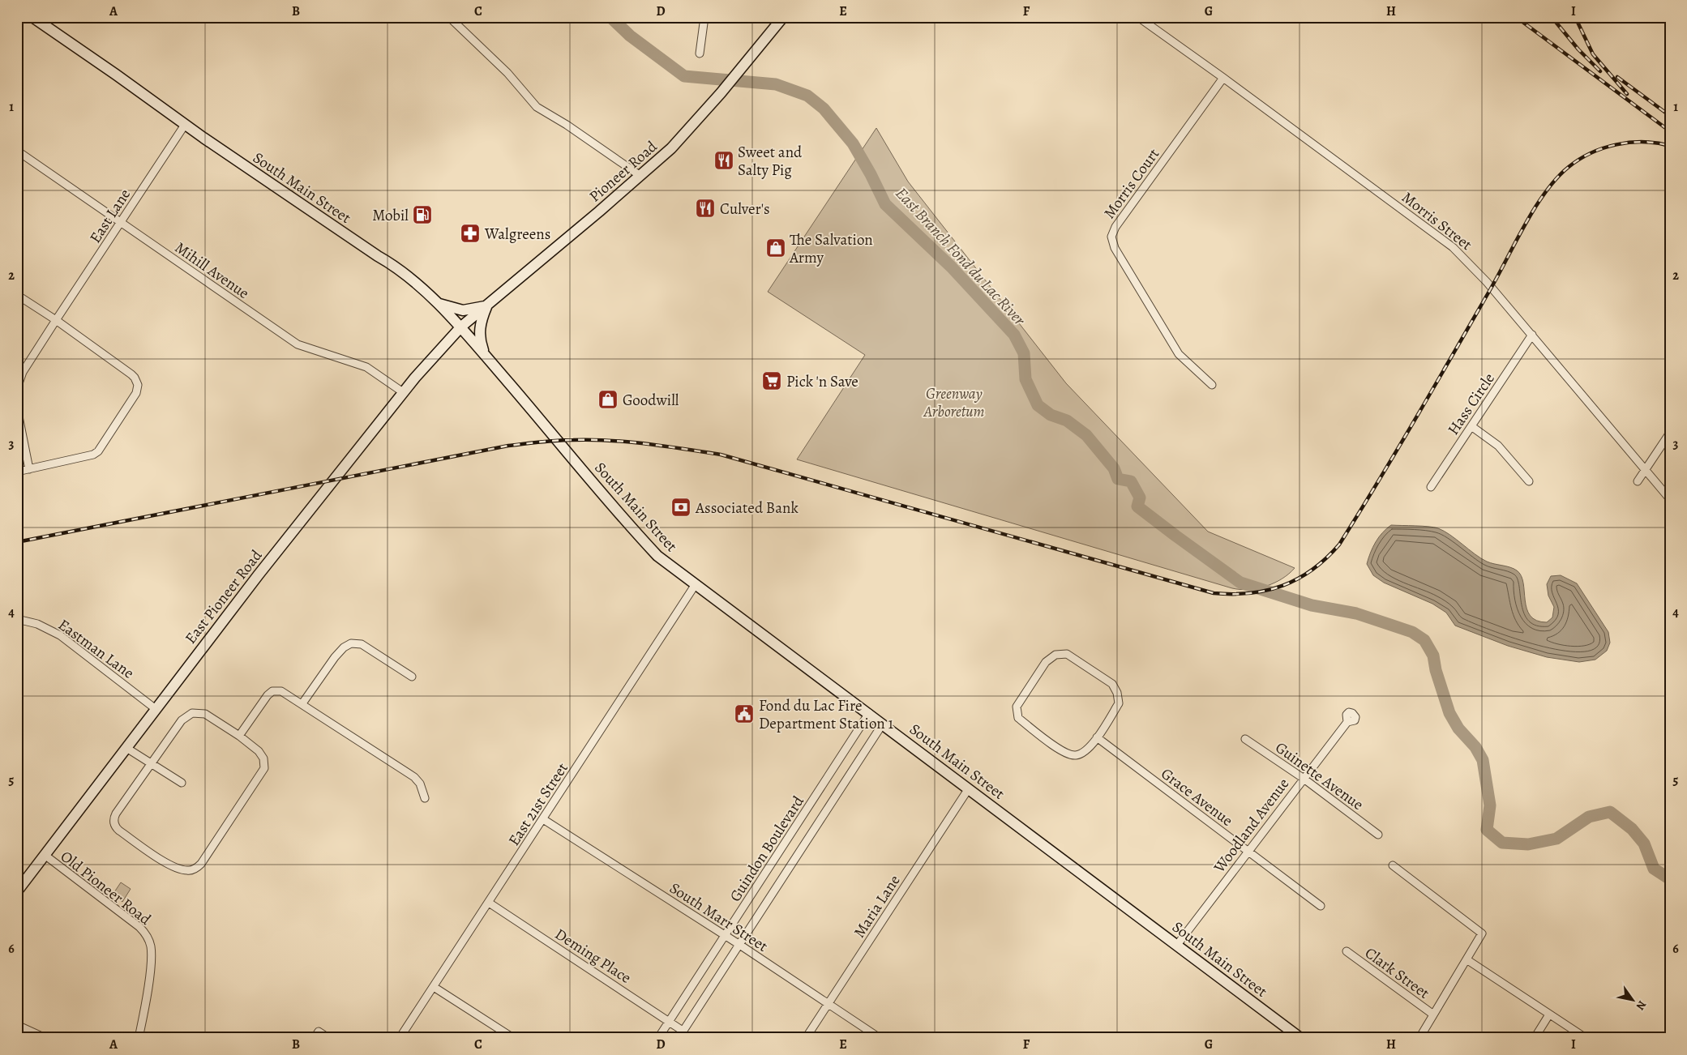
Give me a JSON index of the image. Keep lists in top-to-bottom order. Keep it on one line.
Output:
{"streets":{"main road":["Pioneer Road","South Main Street","East Pioneer Road"],"street":["Morris Court","East Lane","Morris Street","Mihill Avenue","Hass Circle","Eastman Lane","Guinette Avenue","Grace Avenue","East 21st Street","Woodland Avenue","Guindon Boulevard","Old Pioneer Road","Maria Lane","South Marr Street","Deming Place","Clark Street"]},"crossings":[["Pioneer Road","South Main Street"],["Pioneer Road","East Pioneer Road"],["Morris Court","Morris Street"],["South Main Street","East Lane"],["South Main Street","East Pioneer Road"],["South Main Street","East 21st Street"],["South Main Street","Woodland Avenue"],["South Main Street","Guindon Boulevard"],["South Main Street","Maria Lane"],["East Lane","Mihill Avenue"],["Morris Street","Hass Circle"],["Mihill Avenue","East Pioneer Road"],["East Pioneer Road","Eastman Lane"],["East Pioneer Road","Old Pioneer Road"],["Guinette Avenue","Woodland Avenue"],["Grace Avenue","Woodland Avenue"],["East 21st Street","South Marr Street"],["East 21st Street","Deming Place"],["Guindon Boulevard","South Marr Street"],["Guindon Boulevard","Deming Place"],["Maria Lane","South Marr Street"]],"water":["East Branch Fond du Lac River"],"parks":["Greenway Arboretum"],"places":{"restaurant":["Sweet and Salty Pig","Culver's"],"fuel station":["Mobil"],"pharmacy":["Walgreens"],"shop":["The Salvation Army","Goodwill"],"supermarket":["Pick 'n Save"],"bank":["Associated Bank"],"public building":["Fond du Lac Fire Department Station 1"]},"north":"bottom right","grid":{"columns":["A","B","C","D","E","F","G","H","I"],"rows":["1","2","3","4","5","6"]}}
